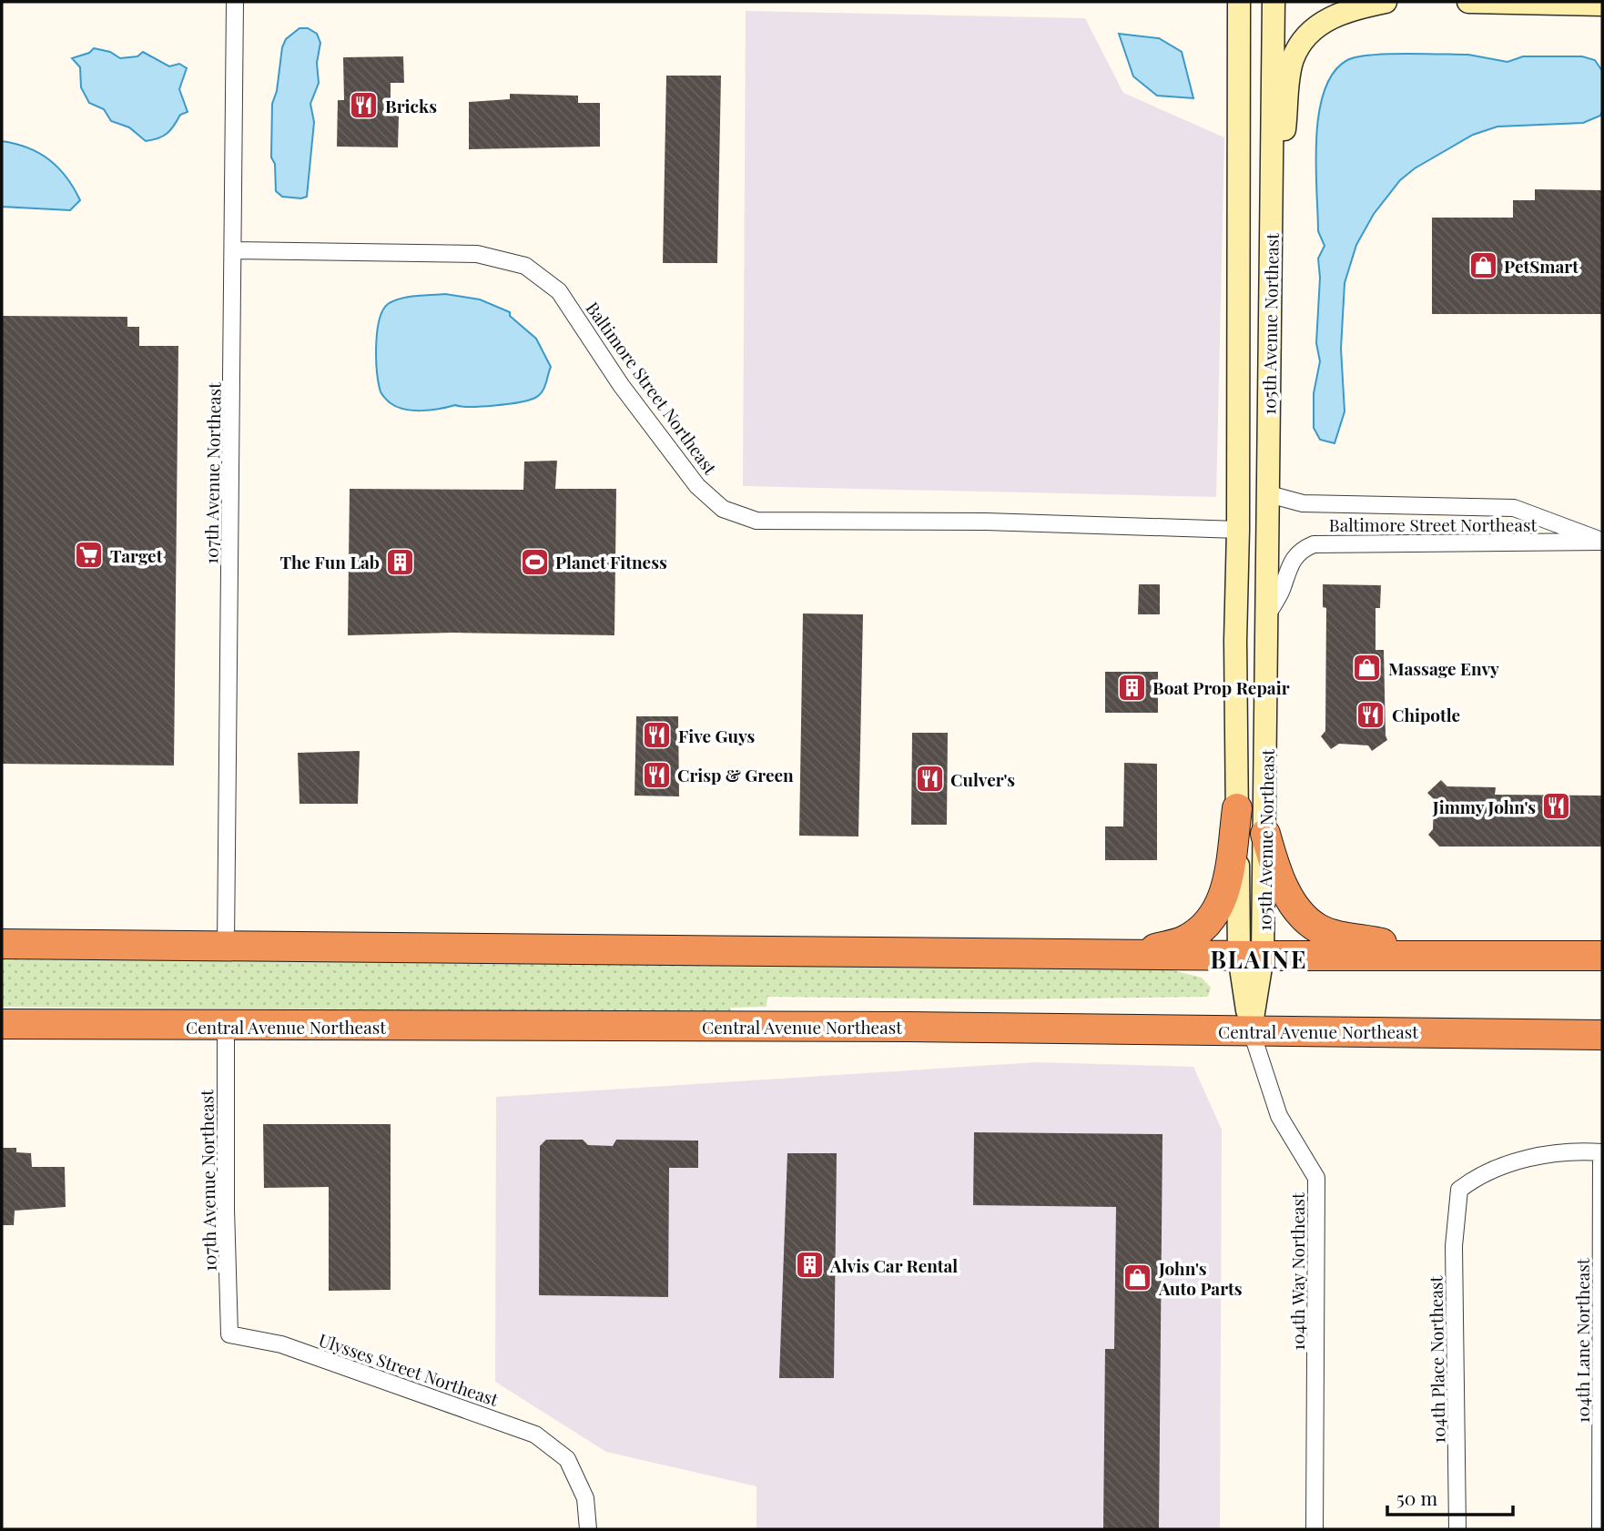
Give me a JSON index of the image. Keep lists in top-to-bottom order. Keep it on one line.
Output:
{"streets":{"highway":["Central Avenue Northeast"],"street":["105th Avenue Northeast","Baltimore Street Northeast","107th Avenue Northeast","104th Way Northeast","104th Lane Northeast","104th Place Northeast","Ulysses Street Northeast"]},"crossings":[["105th Avenue Northeast","Baltimore Street Northeast"],["105th Avenue Northeast","Central Avenue Northeast"],["105th Avenue Northeast","104th Way Northeast"],["Baltimore Street Northeast","107th Avenue Northeast"],["107th Avenue Northeast","Central Avenue Northeast"],["107th Avenue Northeast","Ulysses Street Northeast"],["Central Avenue Northeast","104th Way Northeast"],["104th Lane Northeast","104th Place Northeast"]],"districts":["BLAINE"],"places":{"restaurant":["Bricks","Chipotle","Five Guys","Crisp & Green","Culver's","Jimmy John's"],"shop":["PetSmart","Massage Envy","John's Auto Parts"],"supermarket":["Target"],"building":["The Fun Lab","Boat Prop Repair","Alvis Car Rental"],"sports":["Planet Fitness"]},"scale_bar":"50 m"}
